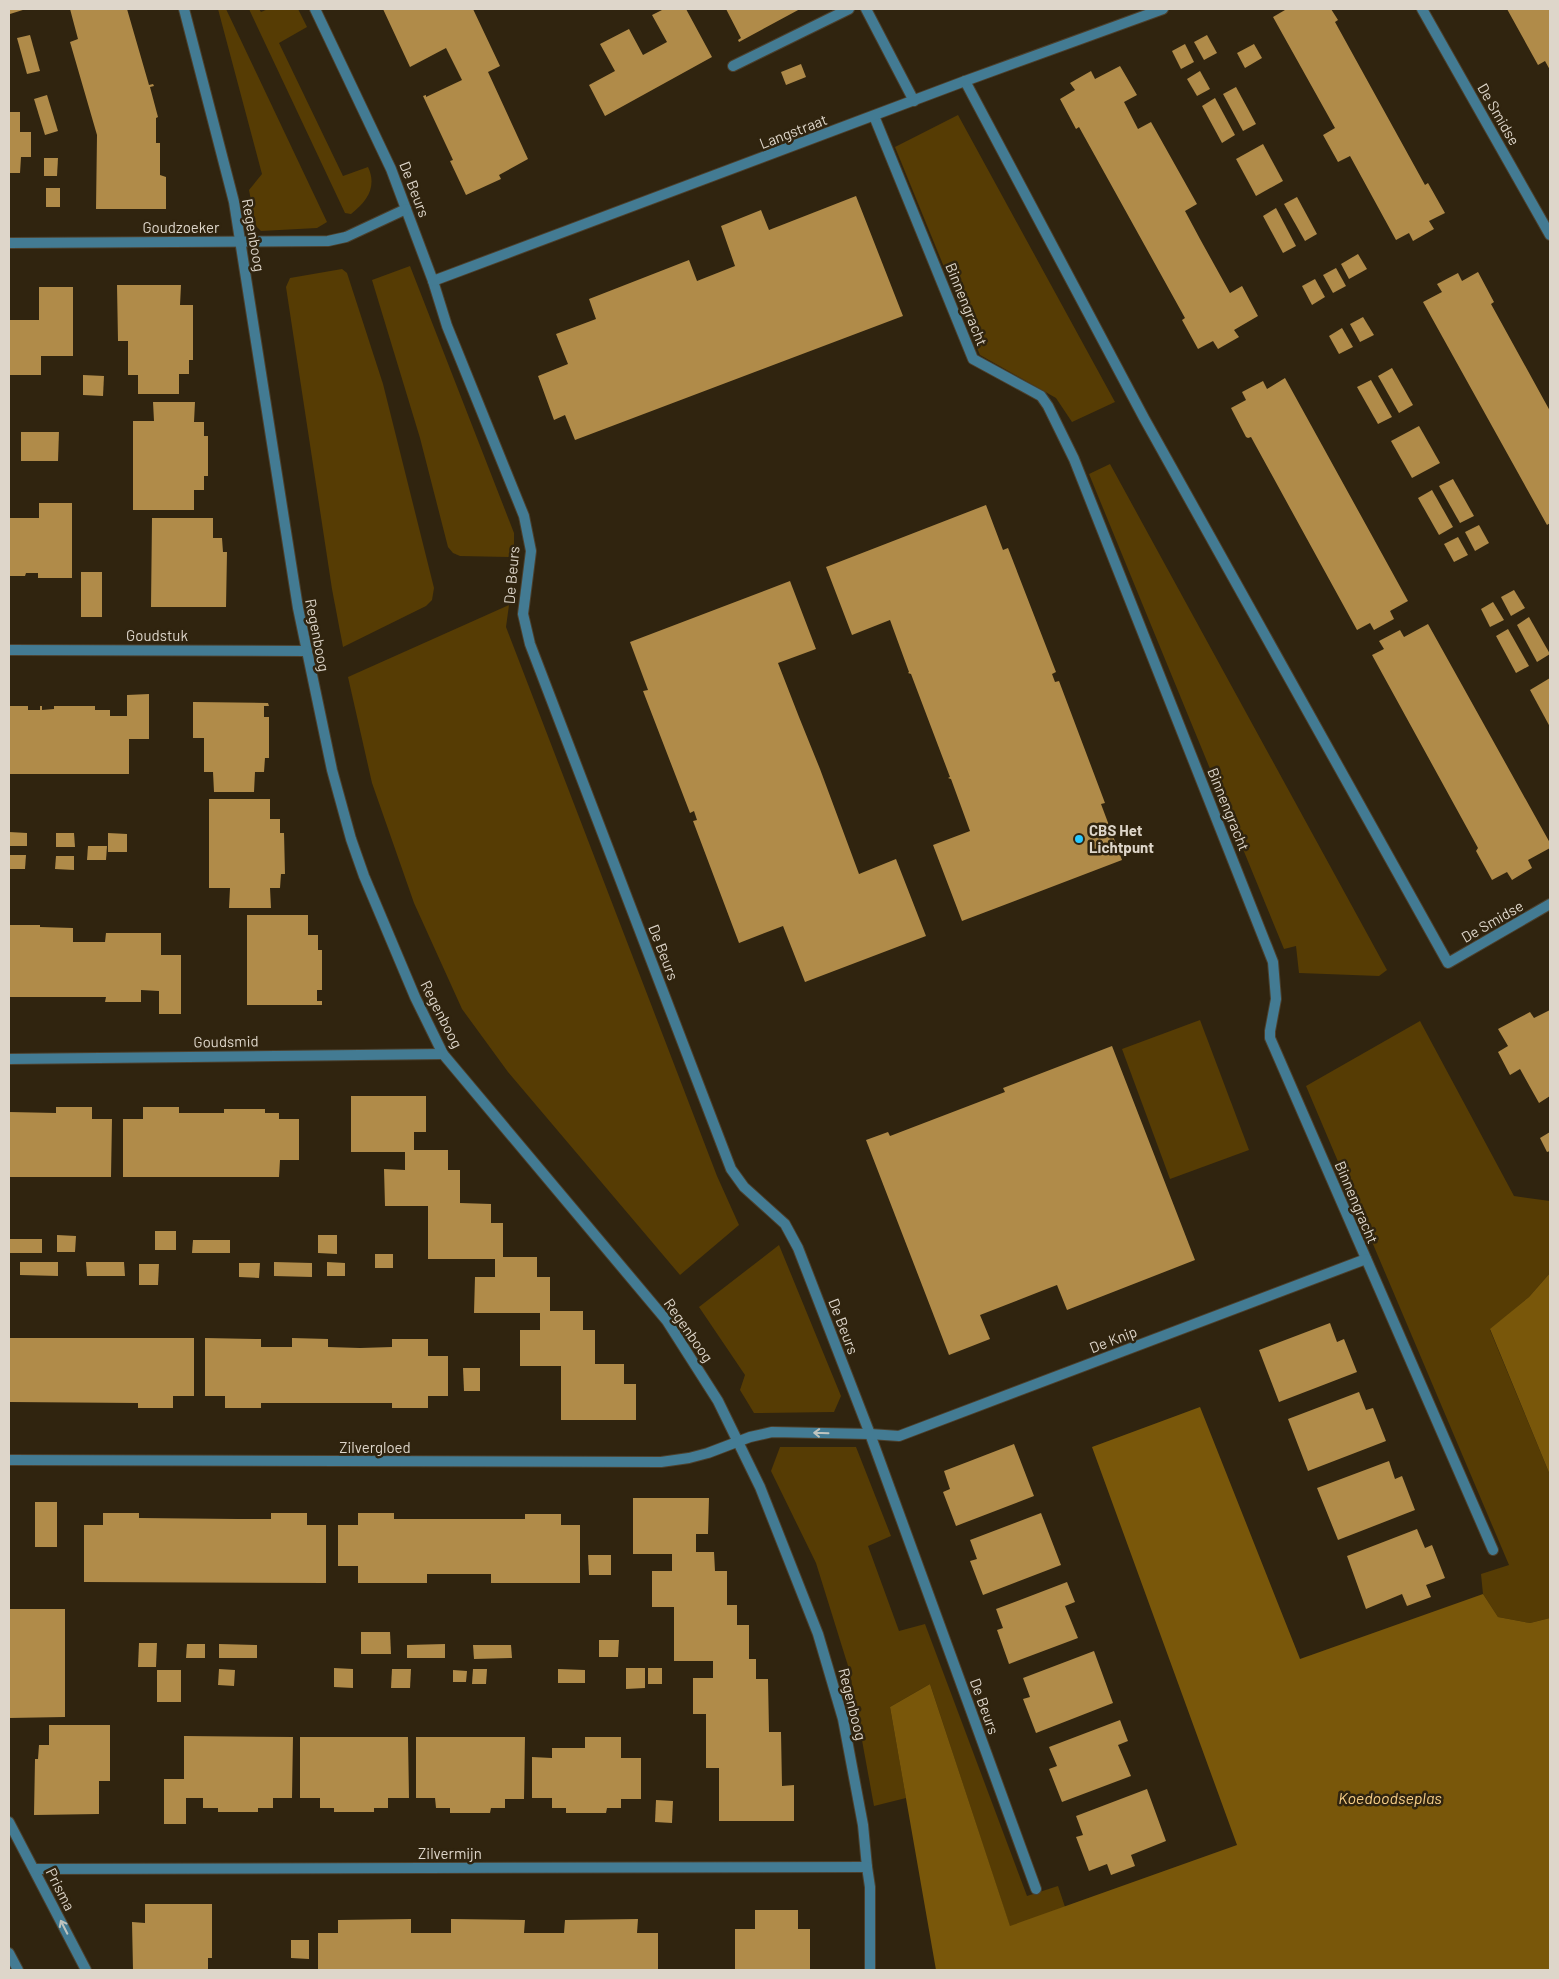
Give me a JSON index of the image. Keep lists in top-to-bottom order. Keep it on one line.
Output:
{"streets":{"street":["De Smidse","Langstraat","De Beurs","Goudzoeker","Regenboog","Binnengracht","Goudstuk","Goudsmid","De Knip","Zilvergloed","Zilvermijn","Prisma"]},"crossings":[["De Smidse","Langstraat"],["Langstraat","De Beurs"],["Langstraat","Binnengracht"],["De Beurs","Goudzoeker"],["De Beurs","De Knip"],["Goudzoeker","Regenboog"],["Regenboog","Goudstuk"],["Regenboog","Goudsmid"],["Regenboog","De Knip"],["Regenboog","Zilvergloed"],["Regenboog","Zilvermijn"],["Binnengracht","De Knip"],["De Knip","Zilvergloed"],["Zilvermijn","Prisma"]],"one_way":["Prisma"],"water":["Koedoodseplas"],"places":["CBS Het Lichtpunt"]}
